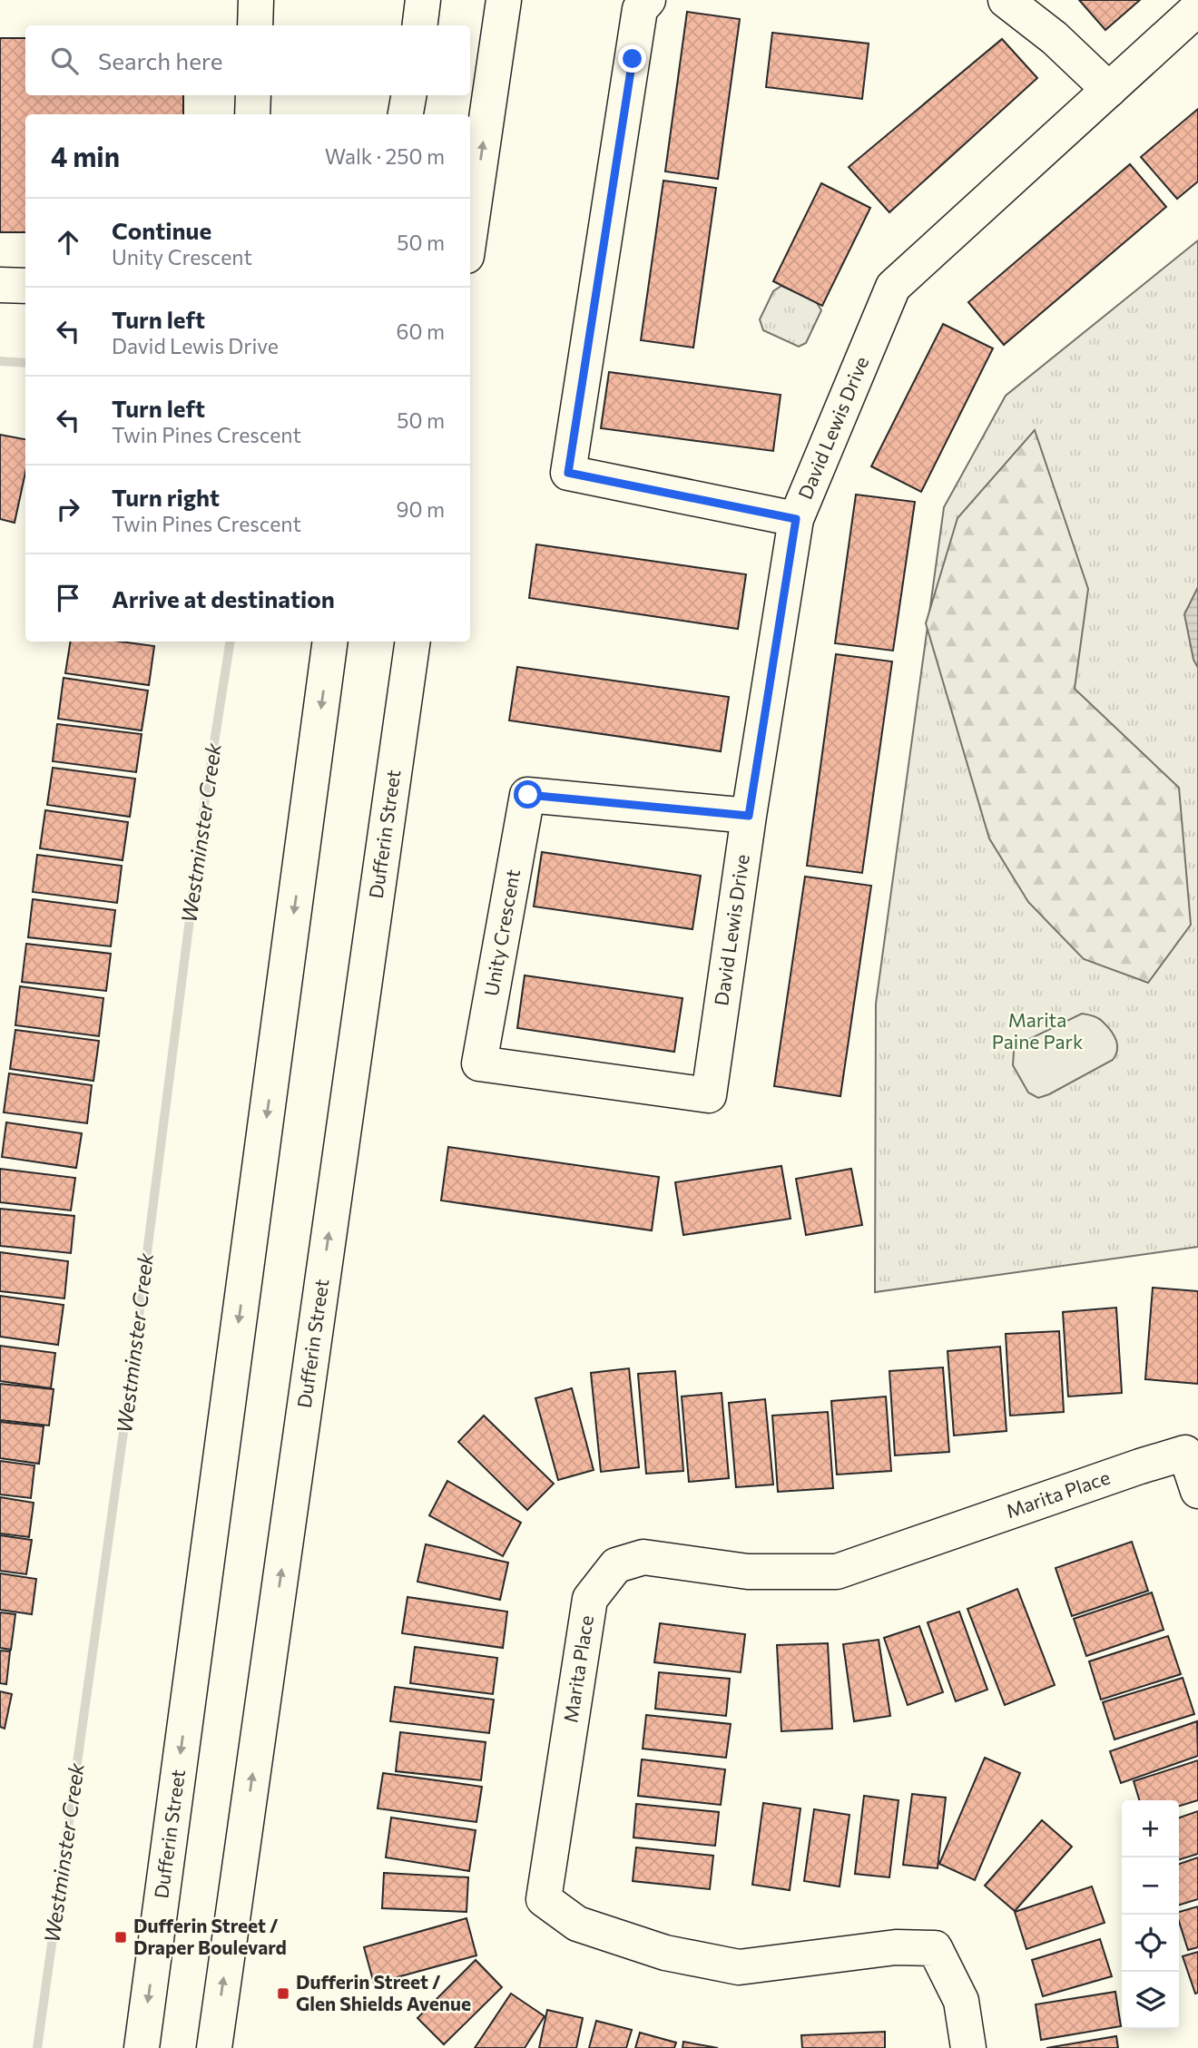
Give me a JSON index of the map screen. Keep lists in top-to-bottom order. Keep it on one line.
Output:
{"streets":{"street":["David Lewis Drive","Dufferin Street","Unity Crescent","Marita Place"]},"crossings":[["David Lewis Drive","Unity Crescent"]],"water":["Westminster Creek"],"parks":["Marita Paine Park"],"places":{"transit":["Dufferin Street / Draper Boulevard","Dufferin Street / Glen Shields Avenue"]},"page":{"search":"Search here","heading":["4 min","Walk · 250 m"],"list":[["Continue","Unity Crescent","50 m"],["Turn left","David Lewis Drive","60 m"],["Turn left","Twin Pines Crescent","50 m"],["Turn right","Twin Pines Crescent","90 m"],"Arrive at destination"],"map_buttons":["+","−"]}}
